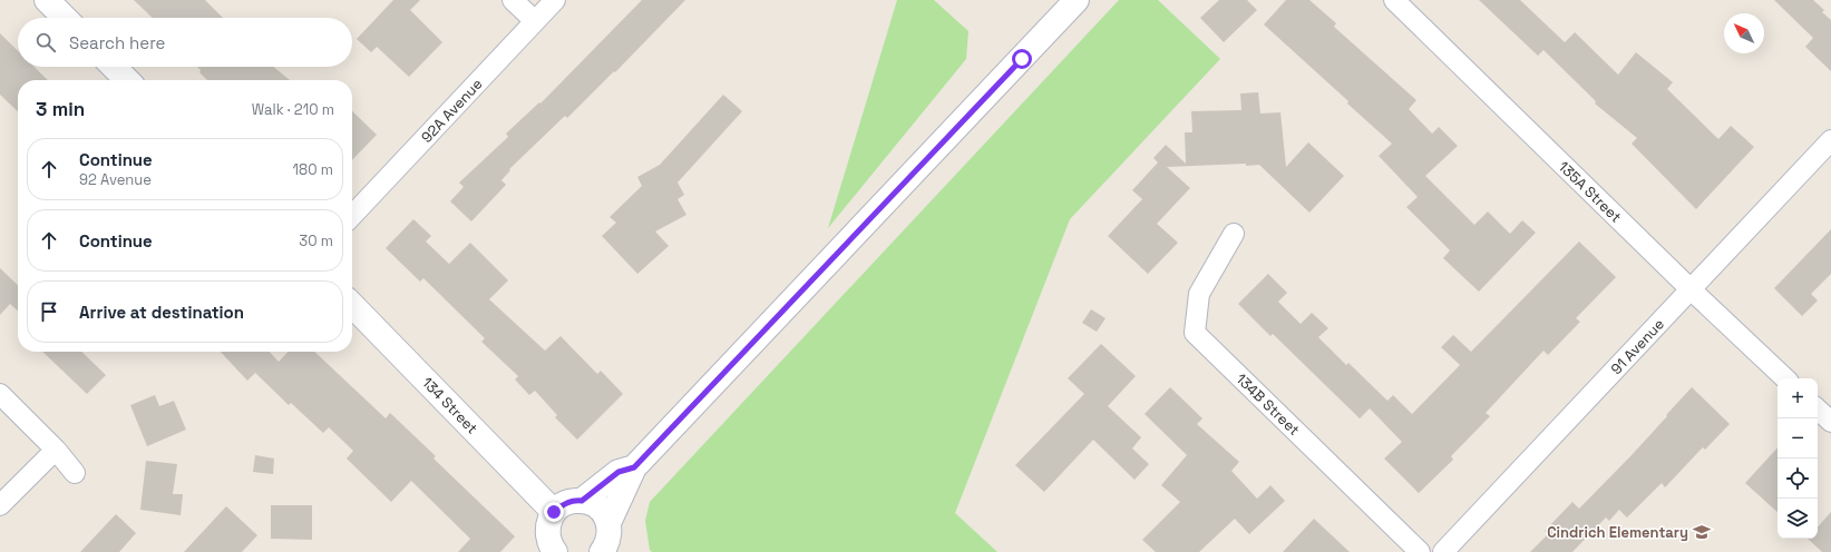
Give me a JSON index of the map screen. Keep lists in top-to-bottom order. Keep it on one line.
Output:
{"streets":{"main road":["134 Street"],"street":["92A Avenue","135A Street","91 Avenue","134B Street"]},"crossings":[["135A Street","91 Avenue"]],"places":{"school or university":["Cindrich Elementary"]},"north":"top left","page":{"search":"Search here","heading":["3 min","Walk · 210 m"],"list":[["Continue","92 Avenue","180 m"],["Continue","30 m"],"Arrive at destination"],"map_buttons":["+","−"]}}
